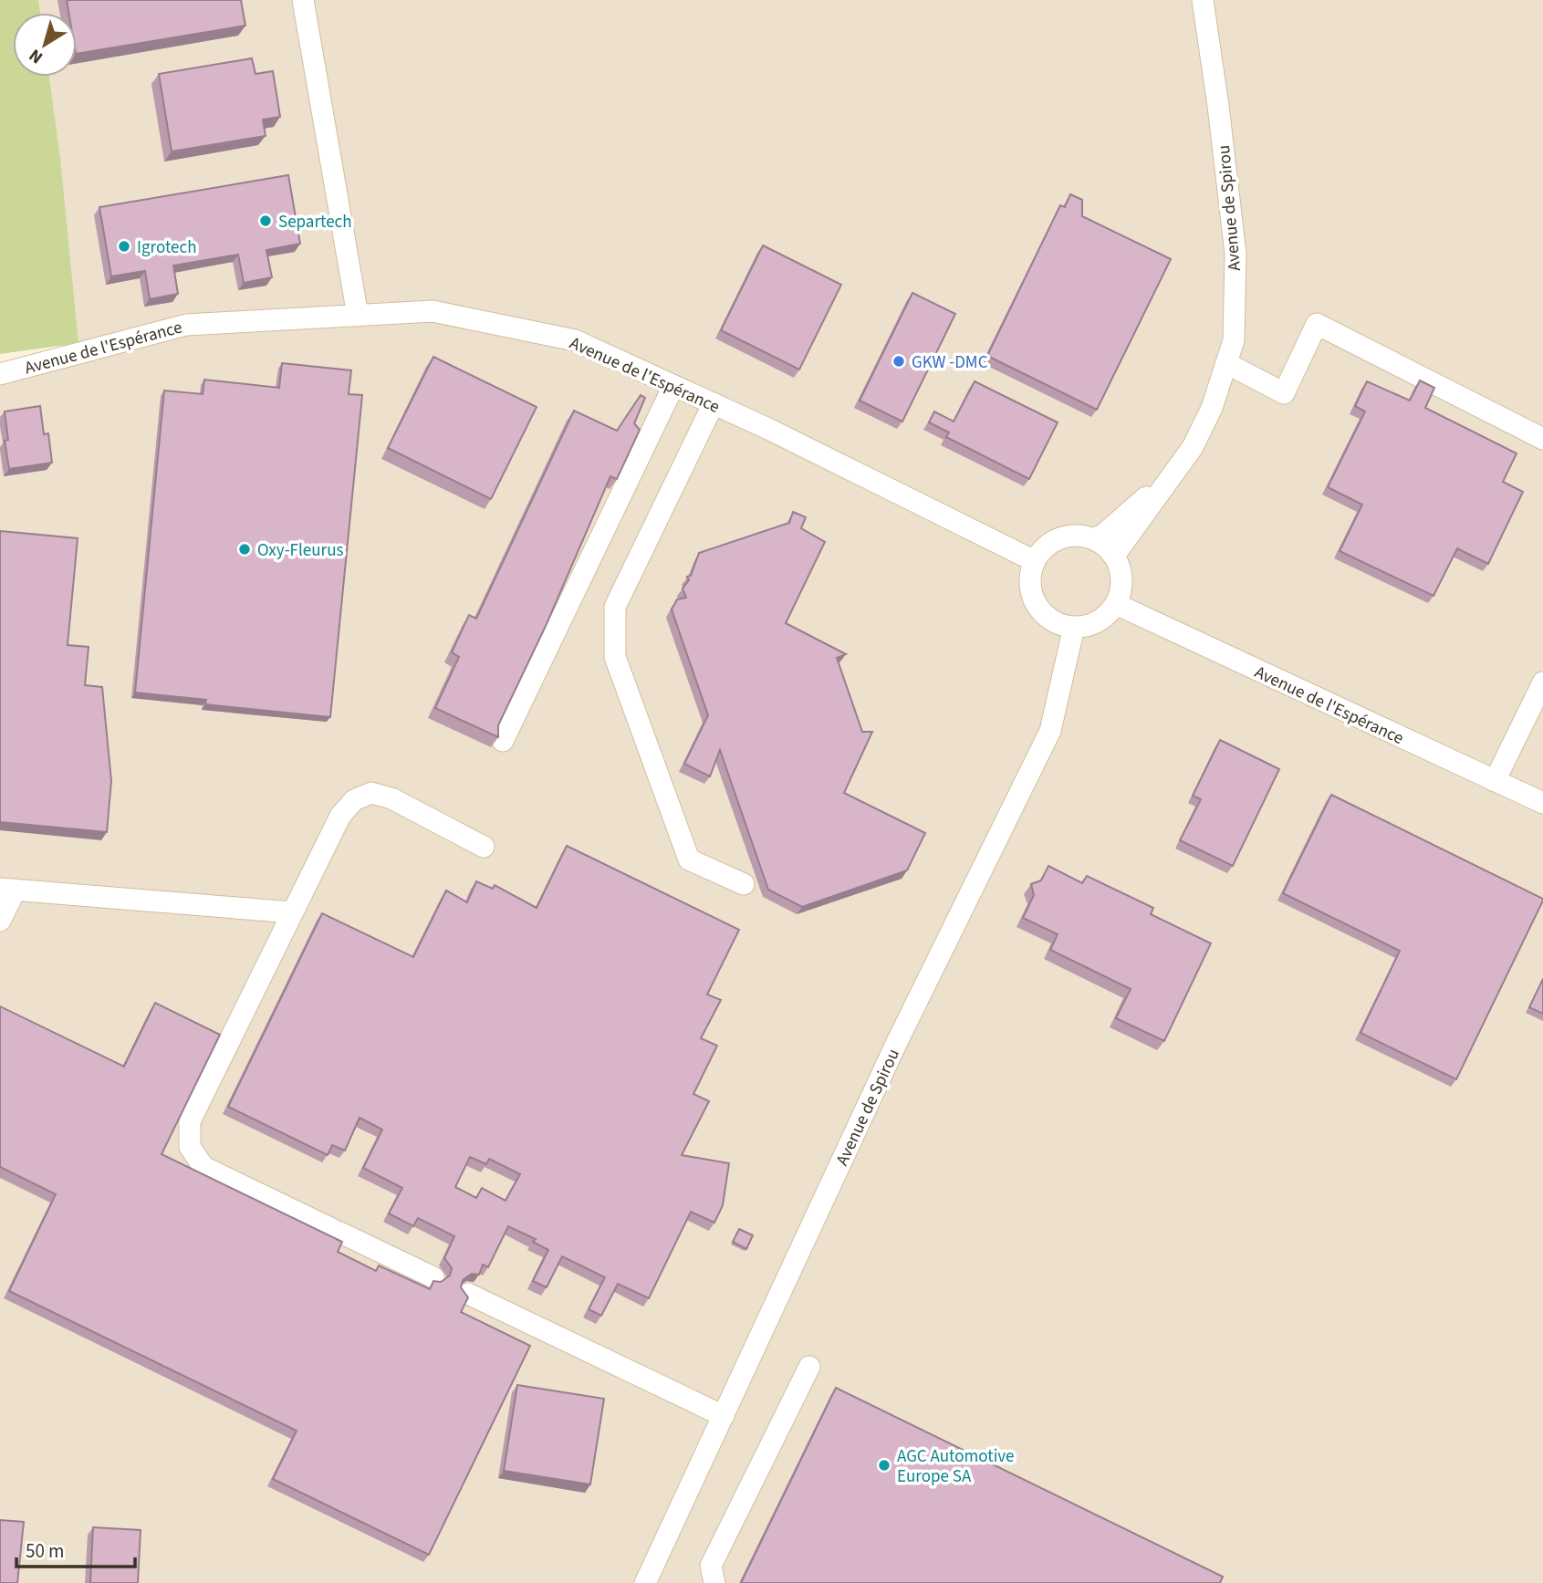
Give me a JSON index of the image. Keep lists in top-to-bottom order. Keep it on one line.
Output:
{"streets":{"street":["Avenue de Spirou","Avenue de l'Espérance"]},"crossings":[["Avenue de Spirou","Avenue de l'Espérance"]],"places":["Separtech","Igrotech","GKW -DMC","Oxy-Fleurus","AGC Automotive Europe SA"],"scale_bar":"50 m","north":"bottom left"}
